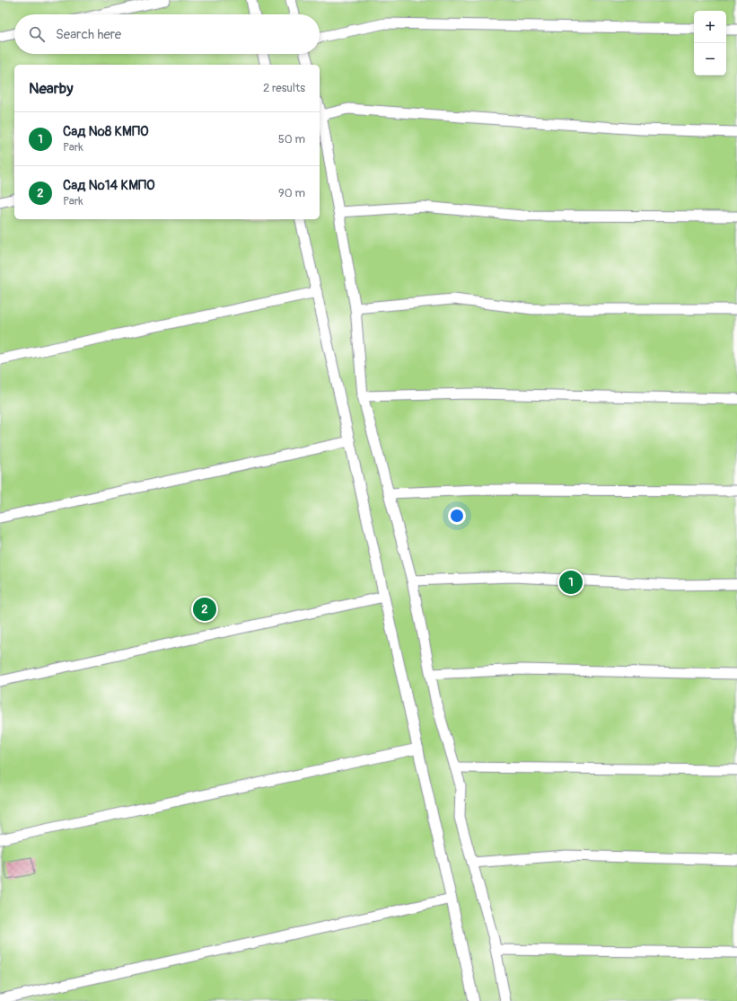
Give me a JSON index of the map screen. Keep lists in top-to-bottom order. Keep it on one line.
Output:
{"page":{"map_buttons":["+","−"],"search":"Search here","heading":["Nearby","2 results"],"list":[{"mark":"1","name":"Сад №8 КМПО","note":"Park","value":"50 m"},{"mark":"2","name":"Сад №14 КМПО","note":"Park","value":"90 m"}],"pins":["1","2"]}}
